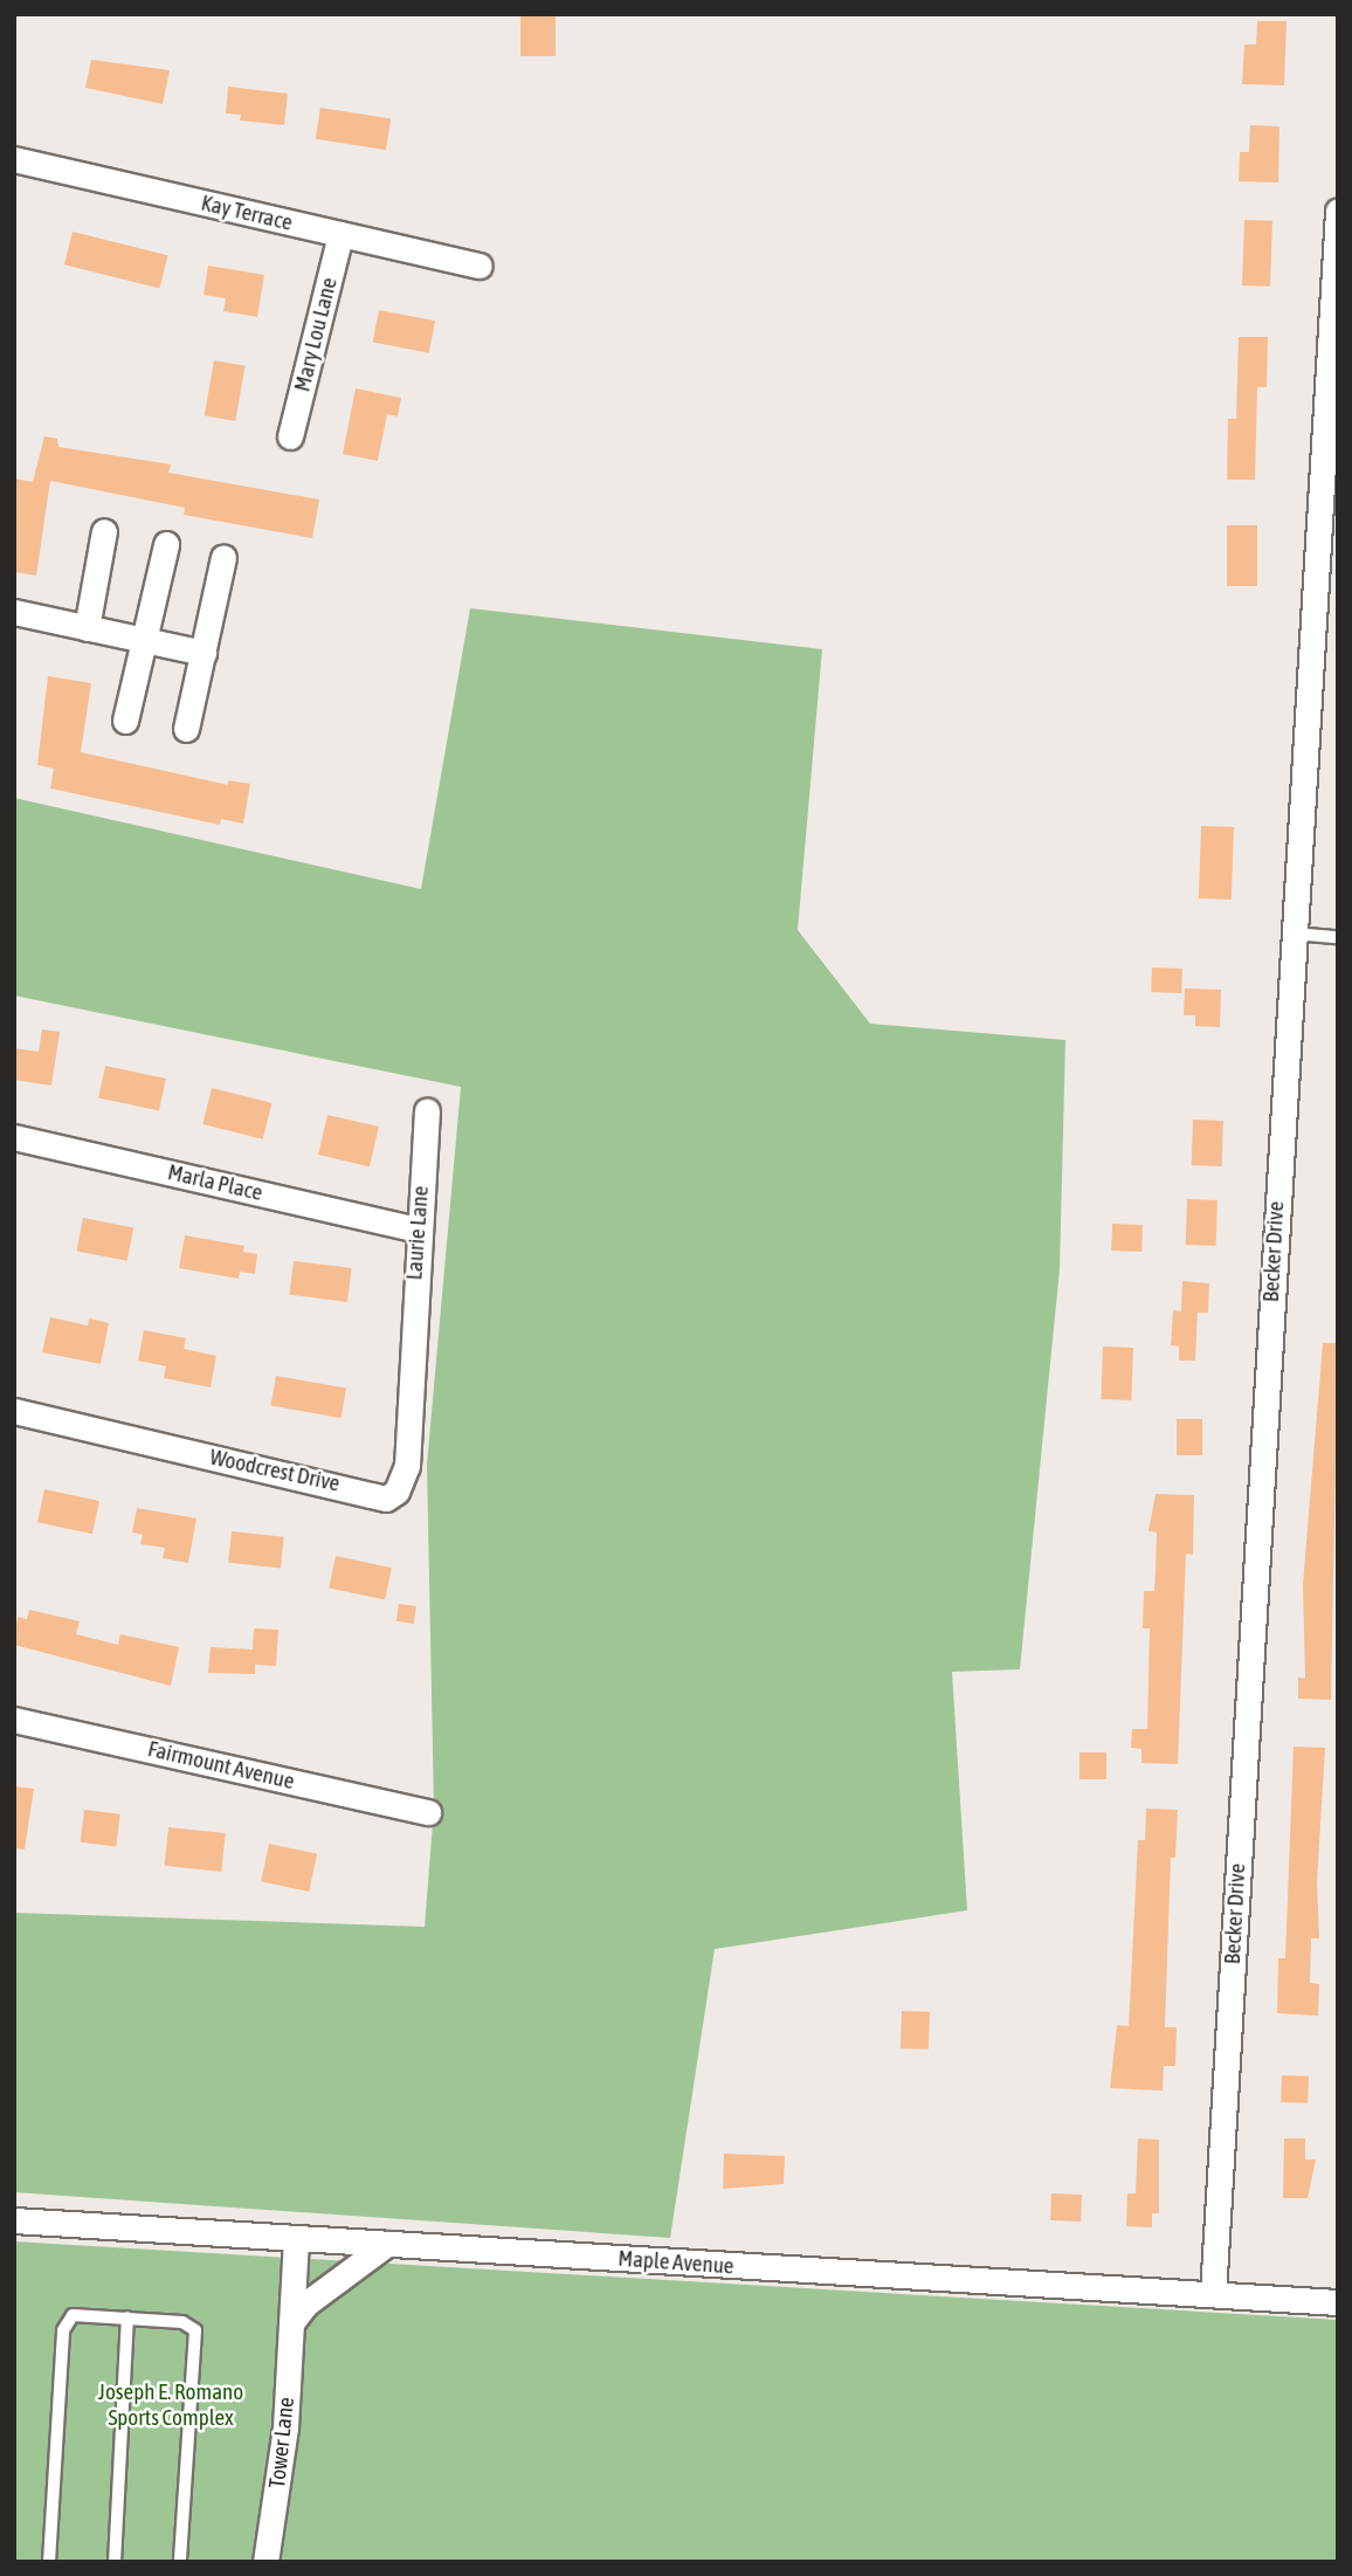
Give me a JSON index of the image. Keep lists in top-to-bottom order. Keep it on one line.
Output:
{"streets":{"street":["Kay Terrace","Mary Lou Lane","Marla Place","Laurie Lane","Becker Drive","Woodcrest Drive","Fairmount Avenue","Maple Avenue","Tower Lane"]},"crossings":[["Kay Terrace","Mary Lou Lane"],["Marla Place","Laurie Lane"],["Laurie Lane","Woodcrest Drive"],["Becker Drive","Maple Avenue"],["Maple Avenue","Tower Lane"]],"parks":["Joseph E. Romano Sports Complex"]}
